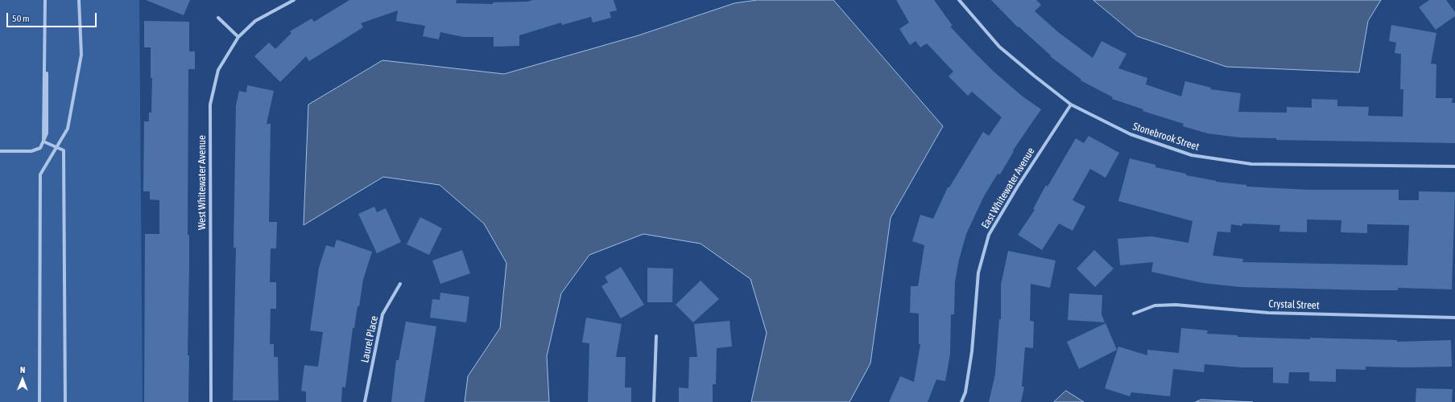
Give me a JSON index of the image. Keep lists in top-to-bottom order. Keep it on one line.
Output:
{"streets":{"street":["Stonebrook Street","West Whitewater Avenue","East Whitewater Avenue","Crystal Street","Laurel Place"]},"crossings":[["Stonebrook Street","East Whitewater Avenue"]],"scale_bar":"50 m","north":"top"}
